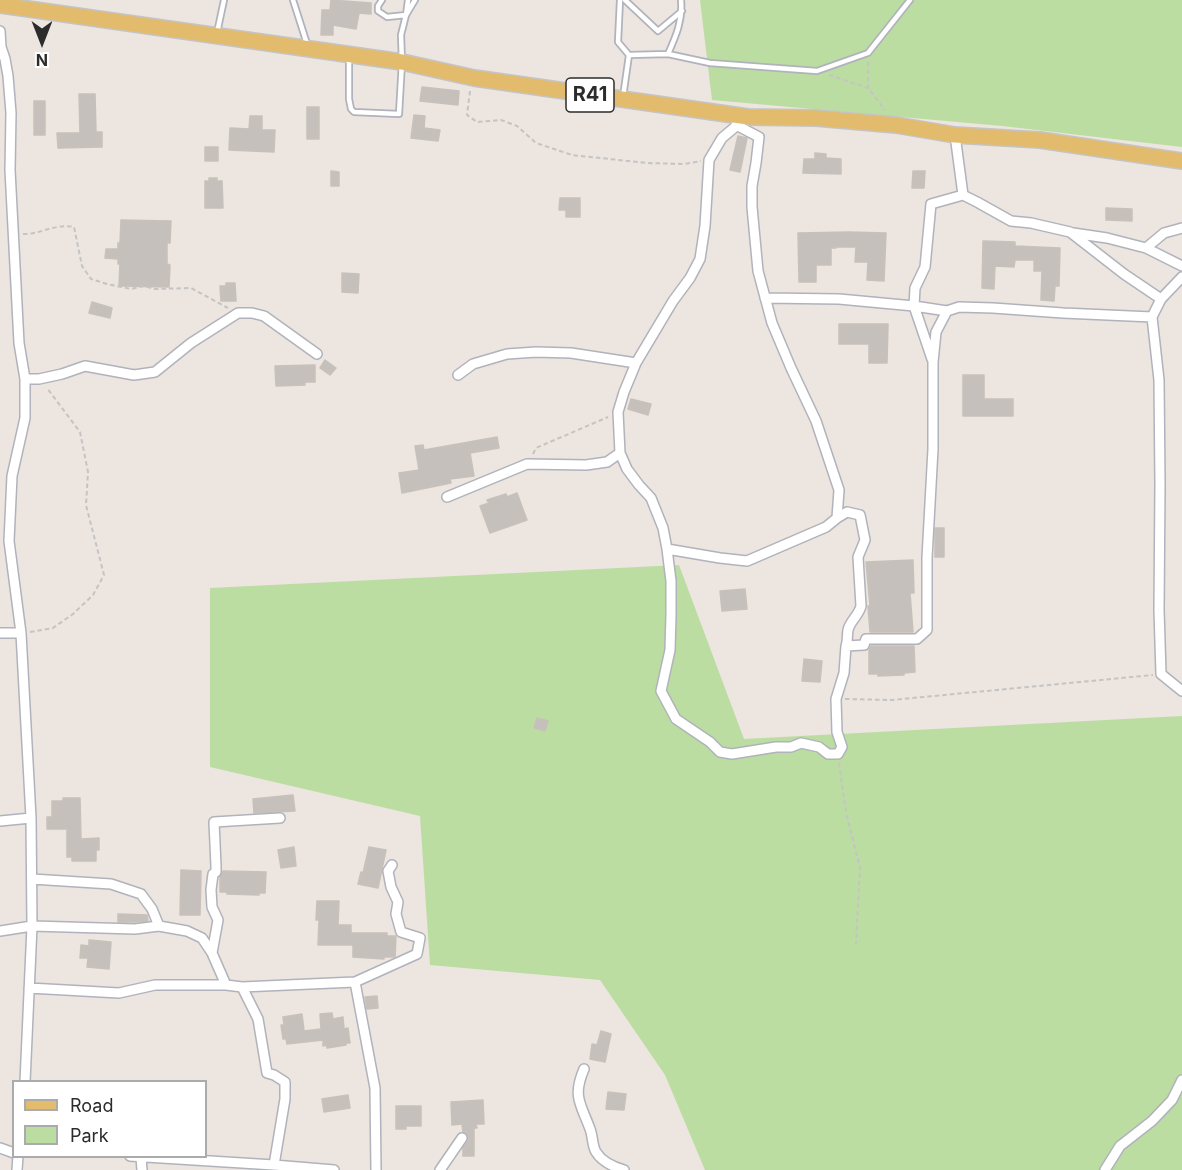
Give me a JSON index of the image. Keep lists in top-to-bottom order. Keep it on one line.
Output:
{"streets":{"main road":["R41"]},"legend":["Road","Park"],"north":"bottom"}
